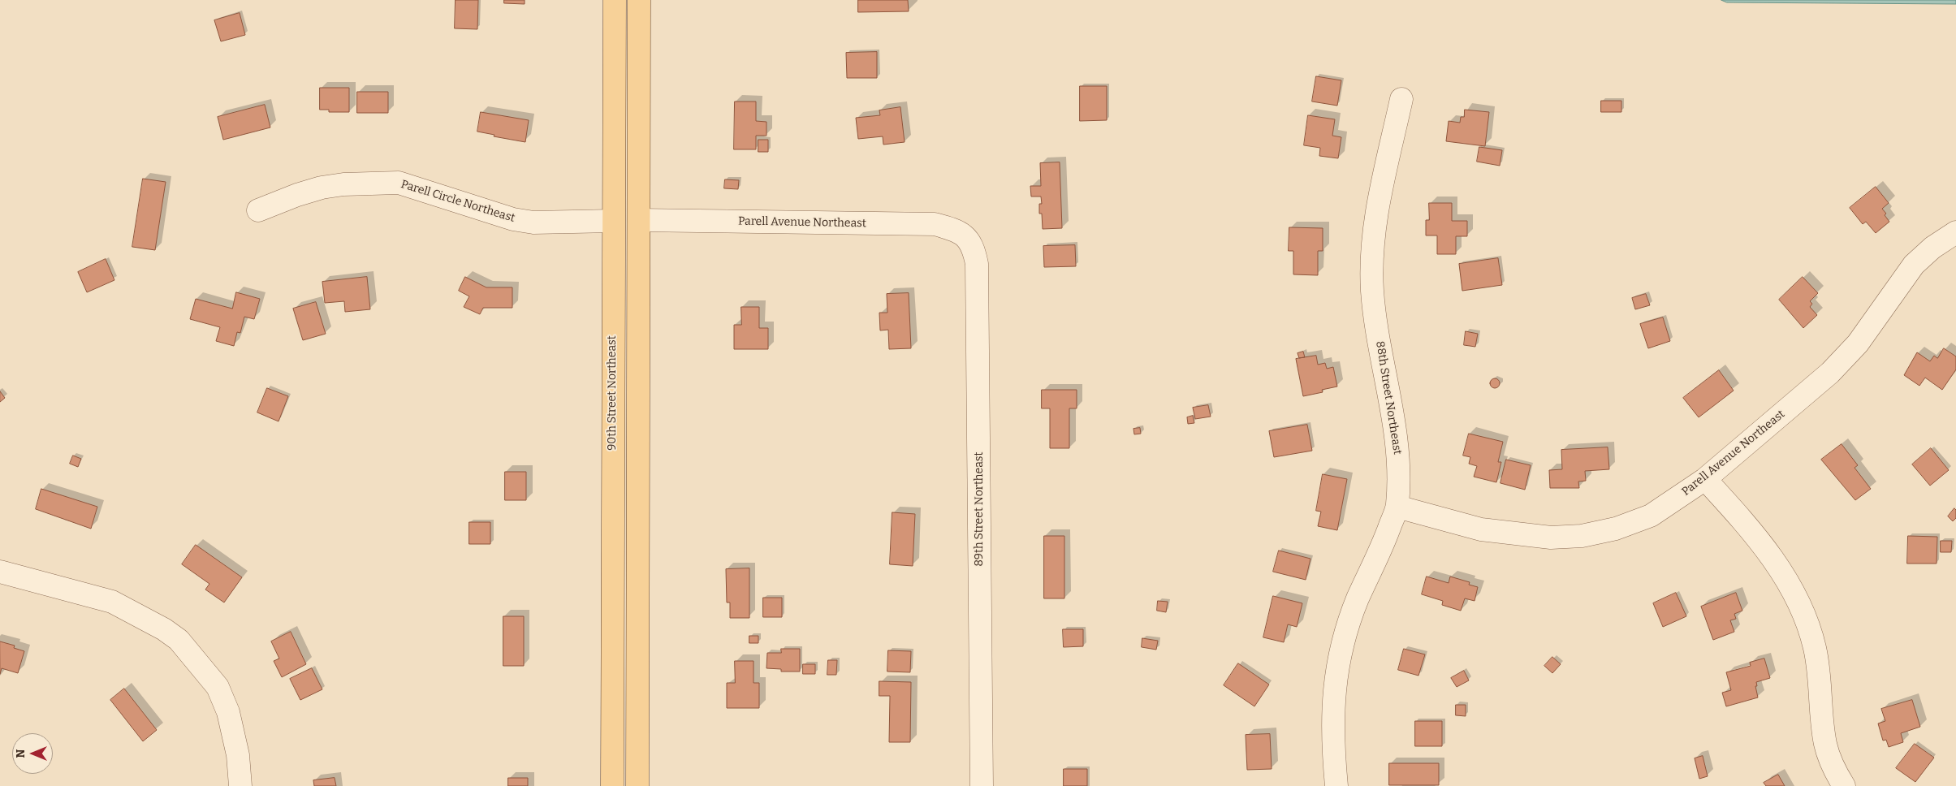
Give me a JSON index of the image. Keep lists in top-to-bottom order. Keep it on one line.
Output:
{"streets":{"main road":["90th Street Northeast"],"street":["Parell Circle Northeast","Parell Avenue Northeast","88th Street Northeast","89th Street Northeast"]},"crossings":[["Parell Circle Northeast","90th Street Northeast"],["Parell Avenue Northeast","88th Street Northeast"],["Parell Avenue Northeast","89th Street Northeast"]],"north":"left"}
